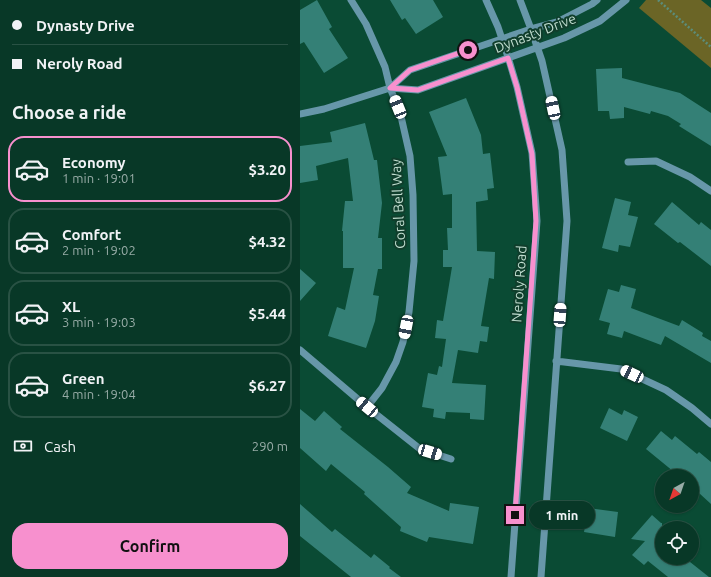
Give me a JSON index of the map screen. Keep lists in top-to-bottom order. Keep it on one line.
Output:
{"streets":{"street":["Dynasty Drive","Coral Bell Way","Neroly Road"]},"crossings":[["Dynasty Drive","Coral Bell Way"],["Dynasty Drive","Neroly Road"]],"north":"bottom left","page":{"banner":["Dynasty Drive","Neroly Road"],"heading":"Choose a ride","list":[{"name":"Economy","note":"1 min · 19:01","value":"$3.20"},{"name":"Comfort","note":"2 min · 19:02","value":"$4.32"},{"name":"XL","note":"3 min · 19:03","value":"$5.44"},{"name":"Green","note":"4 min · 19:04","value":"$6.27"}],"pay":["Cash","290 m"],"bubble":"1 min","buttons":"Confirm"}}
